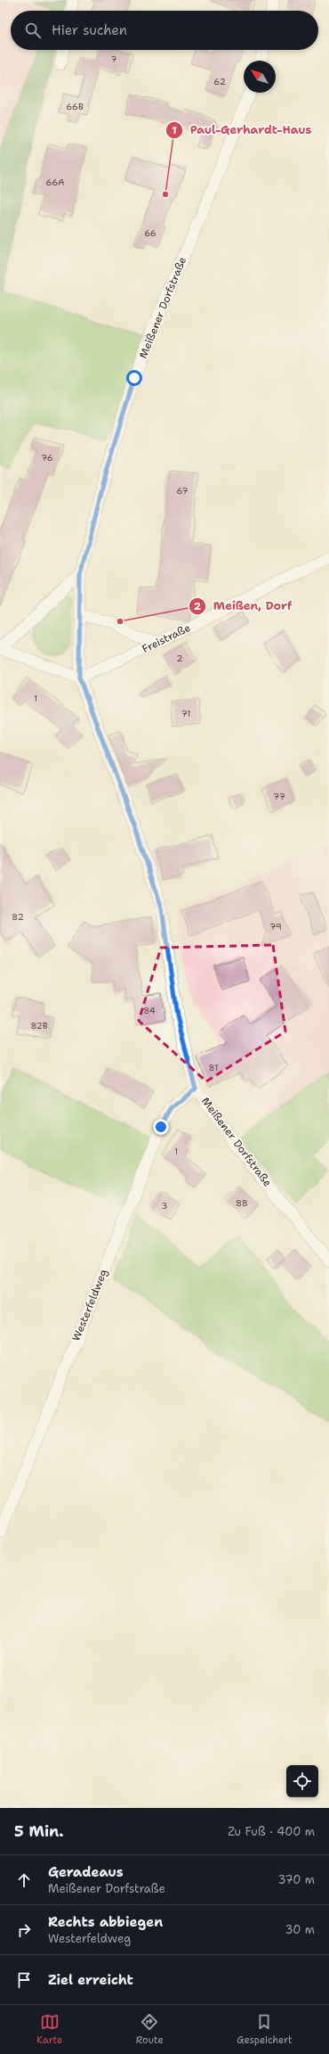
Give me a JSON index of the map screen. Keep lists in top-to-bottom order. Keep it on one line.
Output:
{"streets":{"street":["Meißener Dorfstraße","Freistraße","Westerfeldweg"]},"crossings":[["Meißener Dorfstraße","Freistraße"],["Meißener Dorfstraße","Westerfeldweg"]],"places":["Paul-Gerhardt-Haus","Meißen, Dorf"],"house_numbers":["7","62","66B","66A","66","76","67","2","1","71","77","82","79","84","82B","81","1","88","3"],"north":"top left","page":{"search":"Hier suchen","heading":["5 Min.","Zu Fuß · 400 m"],"list":[["Geradeaus","Meißener Dorfstraße","370 m"],["Rechts abbiegen","Westerfeldweg","30 m"],"Ziel erreicht"],"nav":["Karte","Route","Gespeichert"]}}
